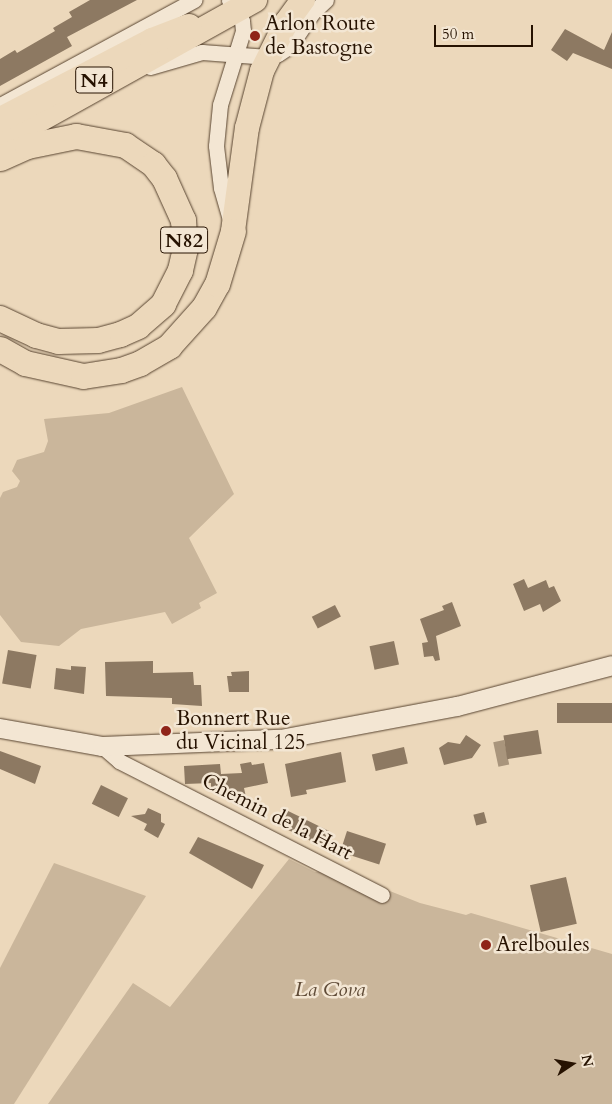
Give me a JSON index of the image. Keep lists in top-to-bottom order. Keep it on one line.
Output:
{"streets":{"highway":["N82"],"main road":["N4"],"street":["Chemin de la Hart"]},"parks":["La Cova"],"places":["Arlon Route de Bastogne","Bonnert Rue du Vicinal 125","Arelboules"],"scale_bar":"50 m","north":"right"}
